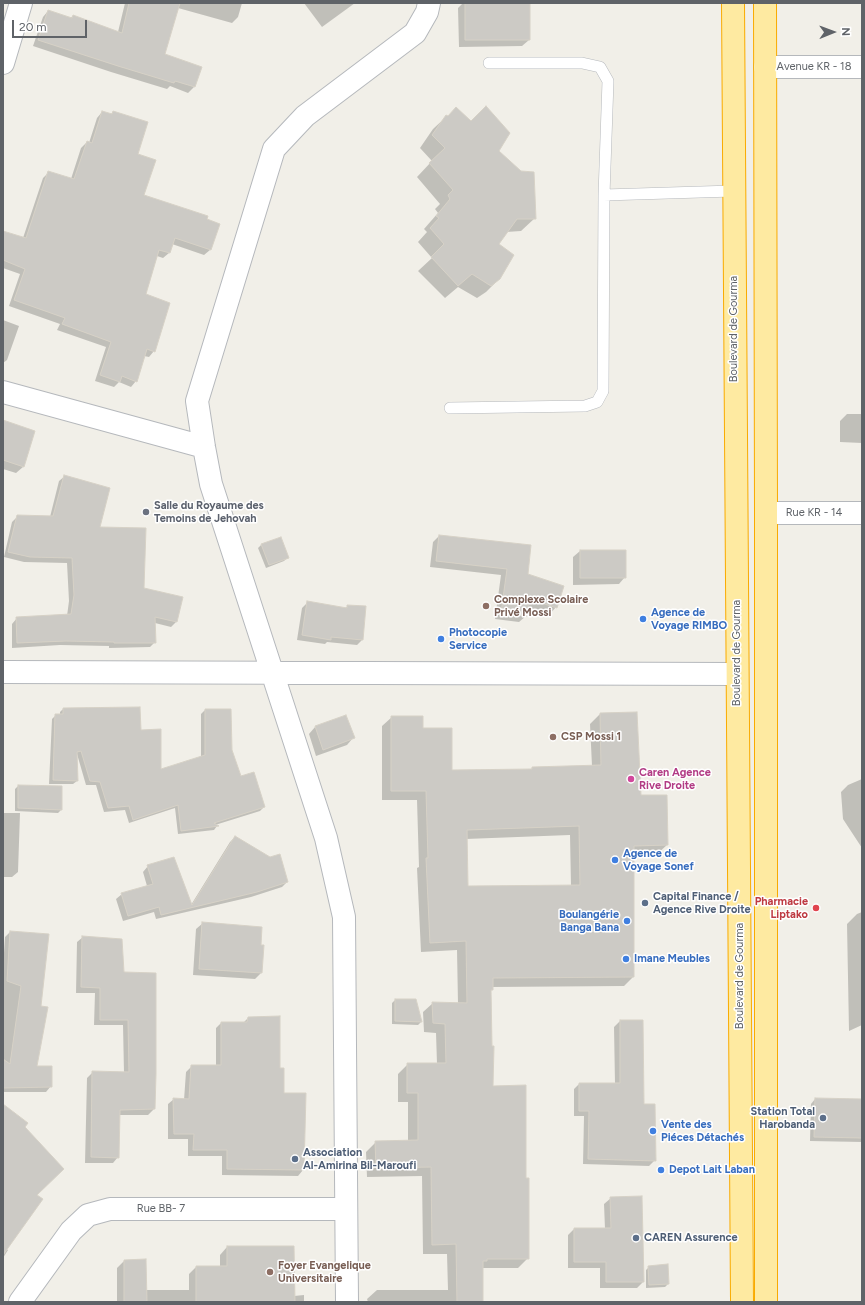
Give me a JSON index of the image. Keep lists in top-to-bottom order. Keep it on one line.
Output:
{"streets":{"highway":["Boulevard de Gourma"],"street":["Avenue KR - 18","Rue KR - 14","Rue BB- 7"]},"places":["Salle du Royaume des Temoins de Jehovah","Complexe Scolaire Privé Mossi","Agence de Voyage RIMBO","Photocopie Service","CSP Mossi 1","Caren Agence Rive Droite","Agence de Voyage Sonef","Capital Finance / Agence Rive Droite","Pharmacie Liptako","Boulangérie Banga Bana","Imane Meubles","Station Total Harobanda","Vente des Piéces Détachés","Association Al-Amirina Bil-Maroufi","Depot Lait Laban","CAREN Assurence","Foyer Evangelique Universitaire"],"scale_bar":"20 m","north":"right"}
